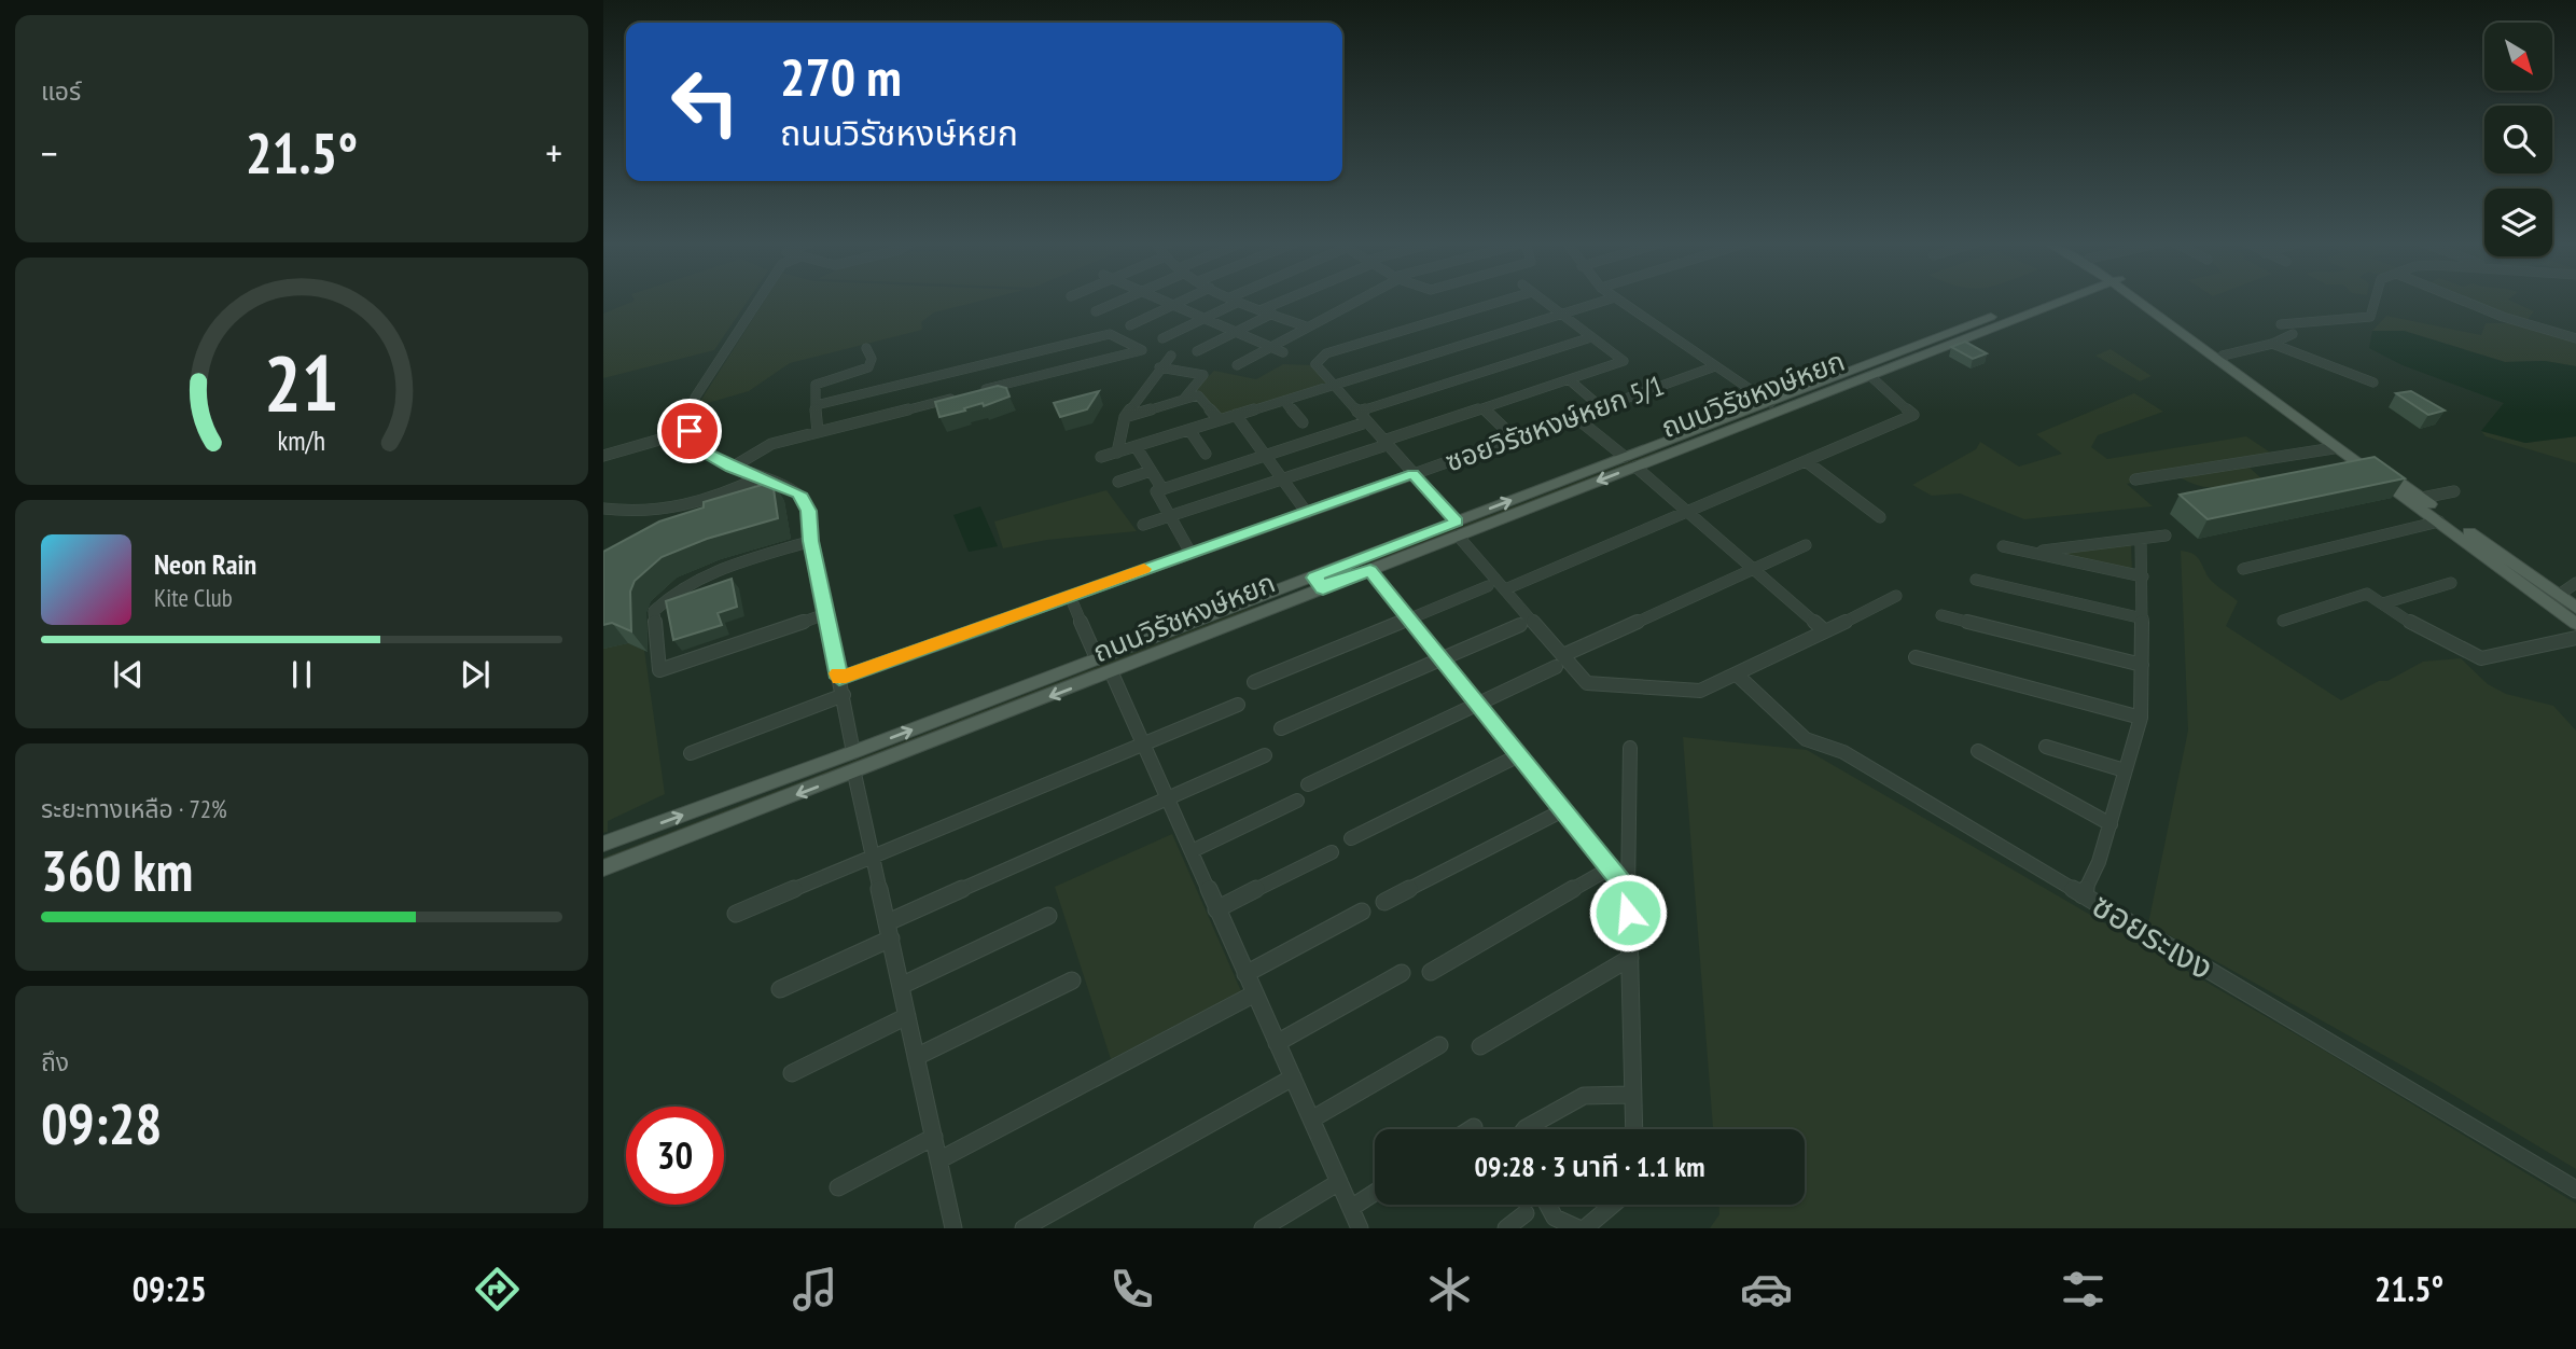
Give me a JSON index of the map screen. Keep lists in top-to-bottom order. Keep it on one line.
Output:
{"streets":{"main road":["ถนนวิรัชหงษ์หยก"],"street":["ซอยวิรัชหงษ์หยก 5/1","ซอยระเงง"]},"north":"bottom right","page":{"tile":["แอร์",["ระยะทางเหลือ · 72%","360 km"],["ถึง","09:28"]],"turn":["270 m","ถนนวิรัชหงษ์หยก"],"heat":["−","21.5°","+"],"song":["Neon Rain","Kite Club"],"limit":"30","trip":"09:28 · 3 นาที · 1.1 km","tabs":["09:25","21.5°"],"gauge":["21","km/h"]}}
